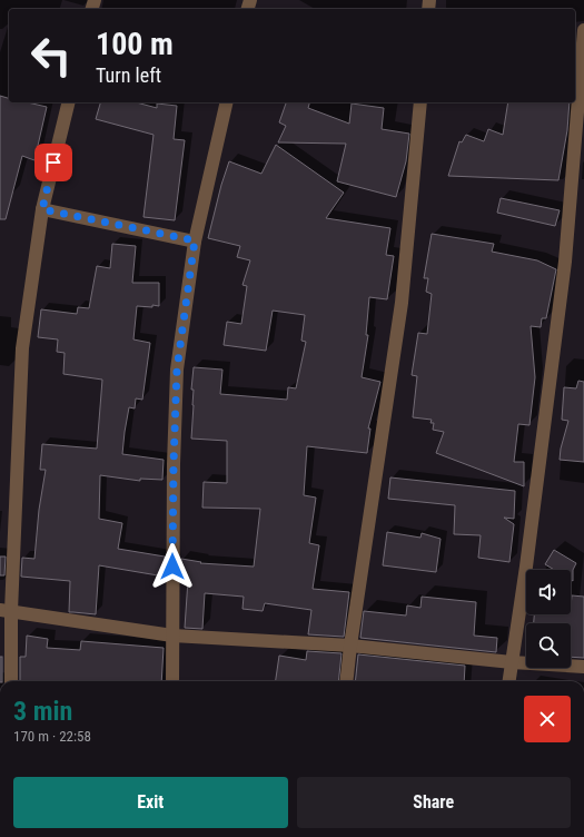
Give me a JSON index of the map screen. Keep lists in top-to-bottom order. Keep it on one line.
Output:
{"page":{"turn":["100 m","Turn left"],"heading":["3 min","170 m · 22:58"],"buttons":["Exit","Share"]}}
